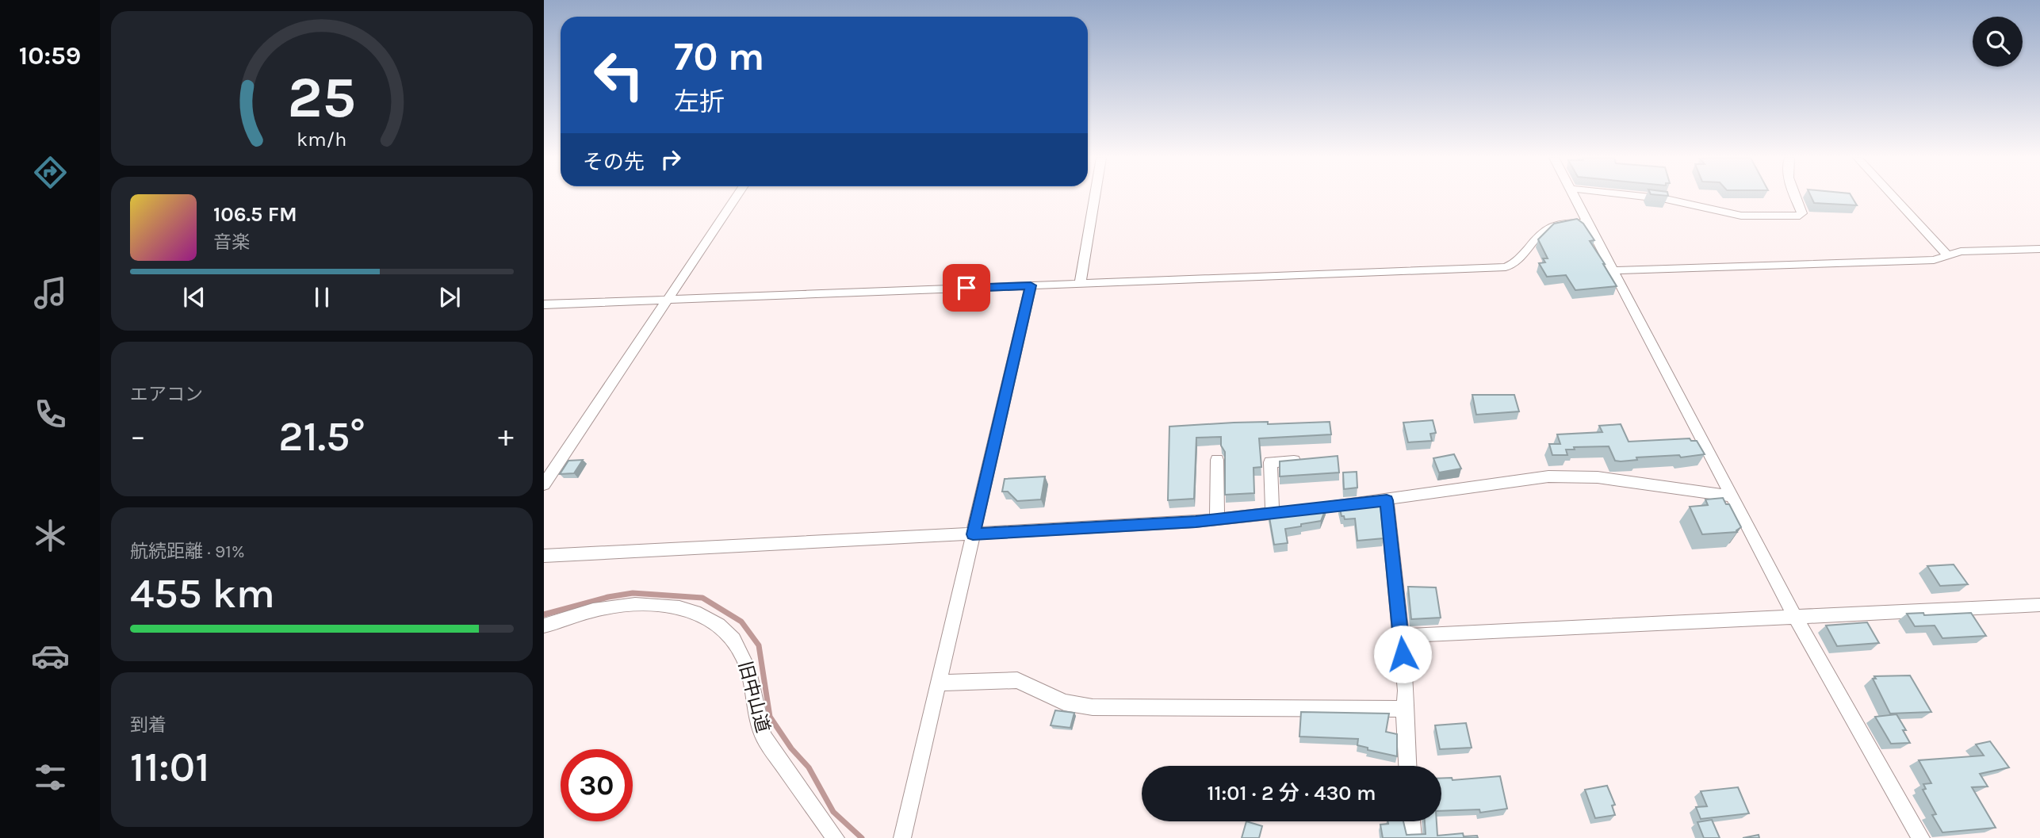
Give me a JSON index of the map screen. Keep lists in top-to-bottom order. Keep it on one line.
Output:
{"streets":{"street":["旧中山道"]},"page":{"tabs":"10:59","turn":["70 m","左折"],"then":"その先","song":["106.5 FM","音楽"],"tile":["エアコン",["航続距離 · 91%","455 km"],["到着","11:01"]],"heat":["−","21.5°","+"],"limit":"30","trip":"11:01 · 2 分 · 430 m","gauge":["25","km/h"]}}
